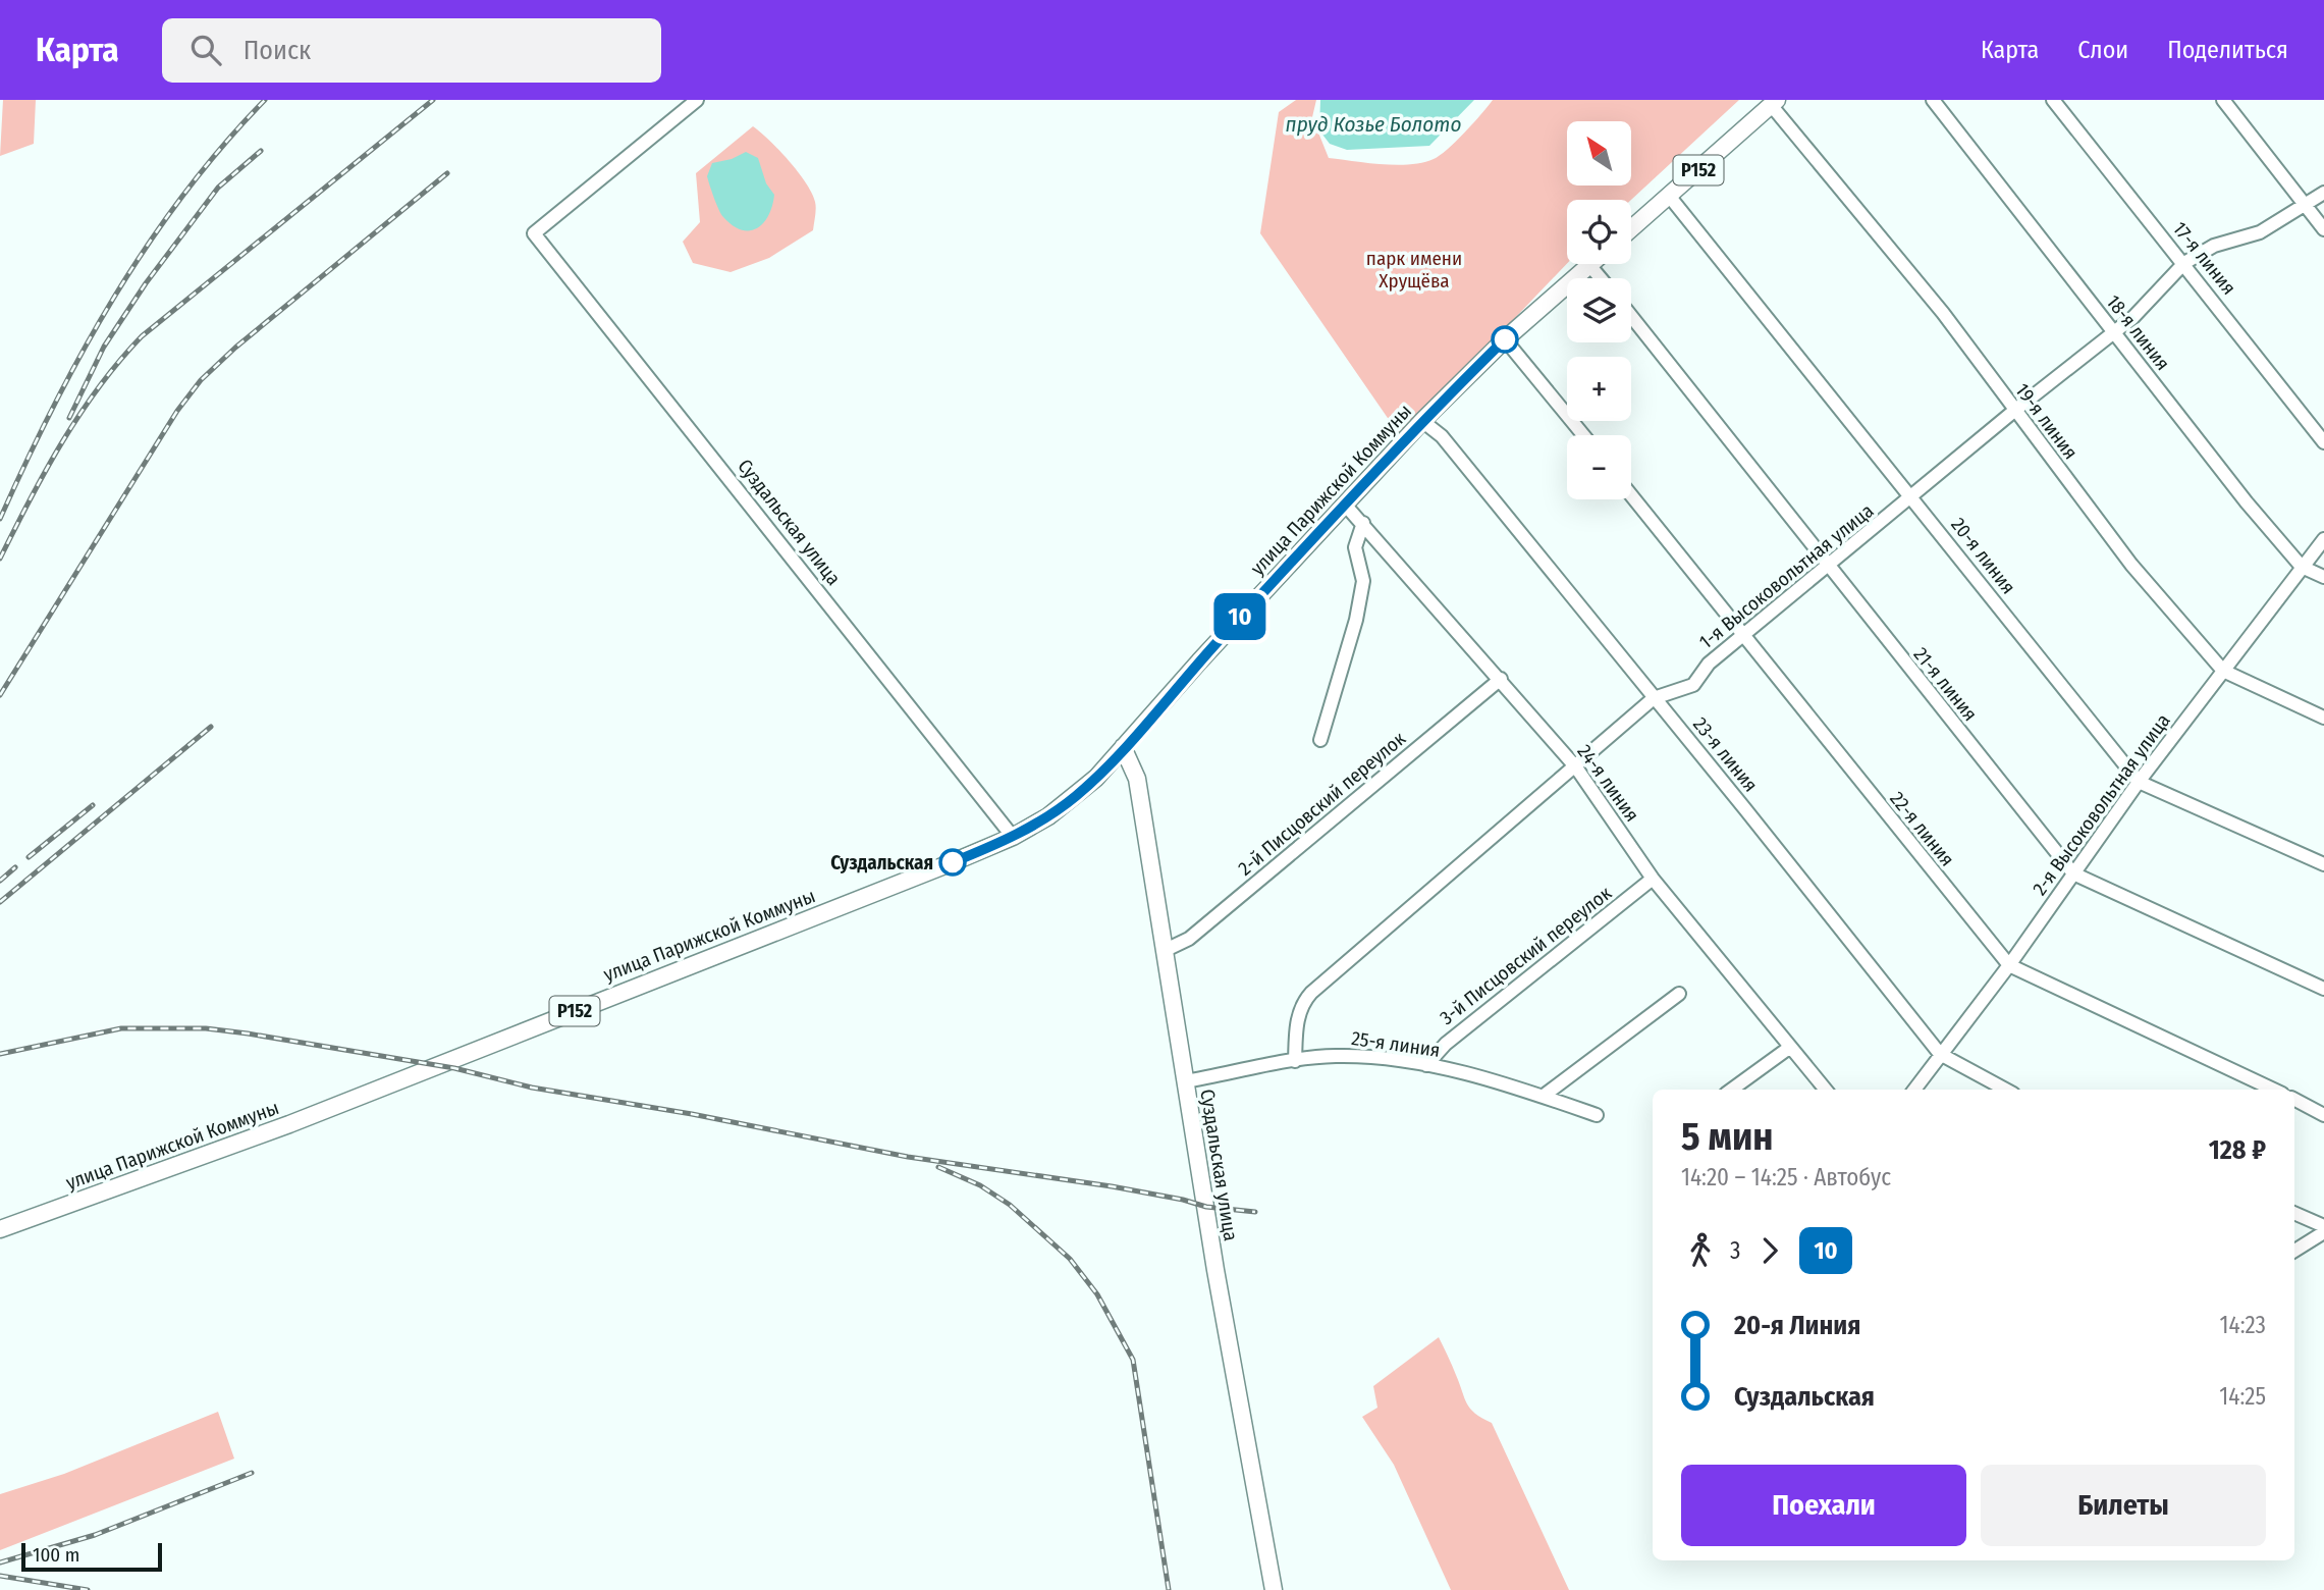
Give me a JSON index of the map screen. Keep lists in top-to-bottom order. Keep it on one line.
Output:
{"streets":{"main road":["Р152","улица Парижской Коммуны","Суздальская улица"],"street":["17-я линия","18-я линия","19-я линия","20-я линия","1-я Высоковольтная улица","21-я линия","23-я линия","24-я линия","2-й Писцовский переулок","2-я Высоковольтная улица","22-я линия","3-й Писцовский переулок","25-я линия"]},"crossings":[["Р152","19-я линия"],["Р152","20-я линия"],["17-я линия","1-я Высоковольтная улица"],["18-я линия","1-я Высоковольтная улица"],["18-я линия","2-я Высоковольтная улица"],["19-я линия","1-я Высоковольтная улица"],["19-я линия","2-я Высоковольтная улица"],["улица Парижской Коммуны","Суздальская улица"],["улица Парижской Коммуны","23-я линия"],["улица Парижской Коммуны","24-я линия"],["Суздальская улица","2-й Писцовский переулок"],["Суздальская улица","25-я линия"],["20-я линия","1-я Высоковольтная улица"],["20-я линия","2-я Высоковольтная улица"],["1-я Высоковольтная улица","21-я линия"],["1-я Высоковольтная улица","23-я линия"],["1-я Высоковольтная улица","24-я линия"],["1-я Высоковольтная улица","22-я линия"],["1-я Высоковольтная улица","25-я линия"],["21-я линия","2-я Высоковольтная улица"],["23-я линия","2-я Высоковольтная улица"],["24-я линия","2-й Писцовский переулок"],["24-я линия","3-й Писцовский переулок"],["2-я Высоковольтная улица","22-я линия"],["3-й Писцовский переулок","25-я линия"]],"water":["пруд Козье Болото"],"parks":["парк имени Хрущёва"],"places":["Суздальская"],"lines":["bus line 10"],"scale_bar":"100 m","north":"top left","page":{"header":"Карта","search":"Поиск","nav":["Карта","Слои","Поделиться"],"on_map":"10","map_buttons":["+","−"],"heading":["5 мин","14:20 – 14:25 · Автобус","128 ₽"],"legs":["3","10"],"list":[{"name":"20-я Линия","value":"14:23"},{"name":"Суздальская","value":"14:25"}],"buttons":["Поехали","Билеты"],"scale":"100 m"}}
